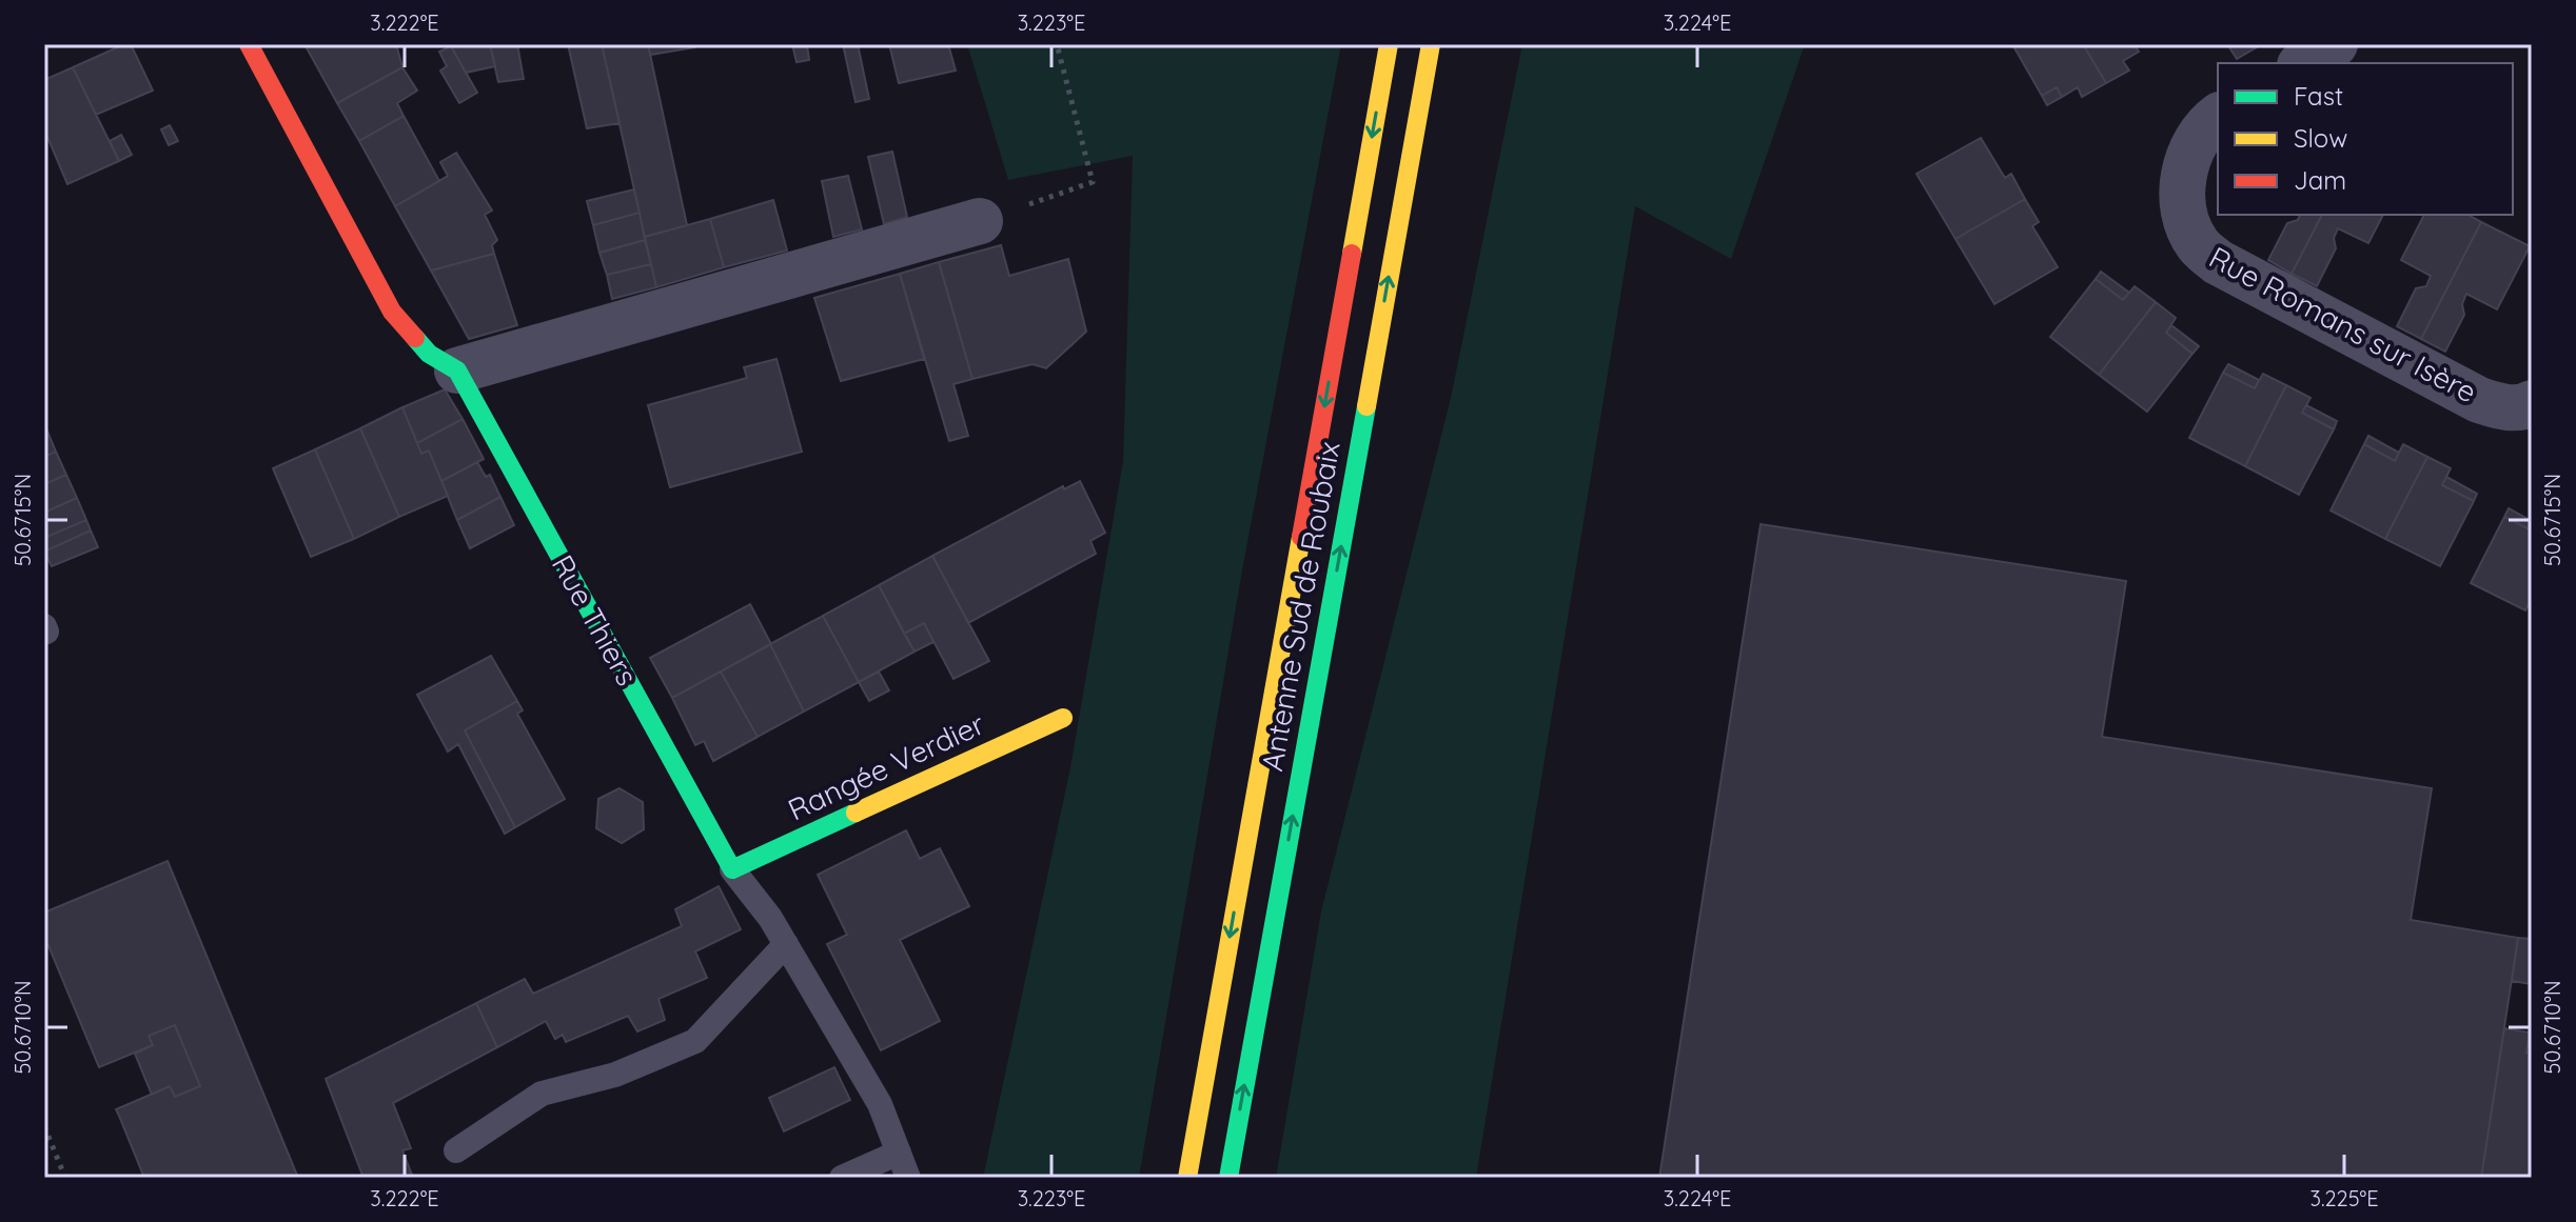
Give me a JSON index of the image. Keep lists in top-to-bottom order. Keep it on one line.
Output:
{"streets":{"main road":["Antenne Sud de Roubaix","Rue Thiers","Rangée Verdier"],"street":["Rue Romans sur Isère"]},"crossings":[["Rue Thiers","Rangée Verdier"]],"legend":["Fast","Slow","Jam"],"coordinates":["3.222°E","3.223°E","3.224°E","50.6715°N","50.6710°N","3.225°E"]}
